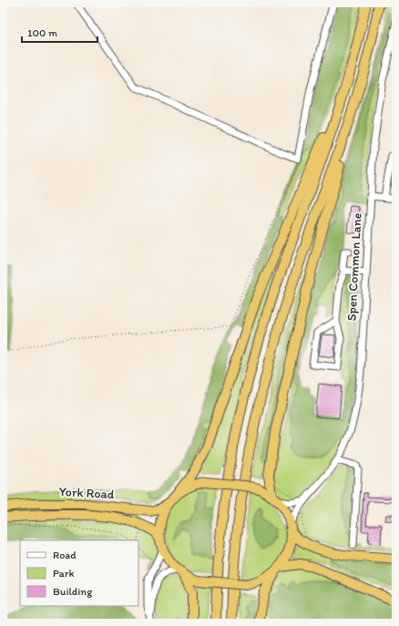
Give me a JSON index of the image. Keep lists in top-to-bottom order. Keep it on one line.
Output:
{"streets":{"highway":["York Road"],"street":["Spen Common Lane"]},"crossings":[["Spen Common Lane","York Road"]],"legend":["Road","Park","Building"],"scale_bar":"100 m"}
